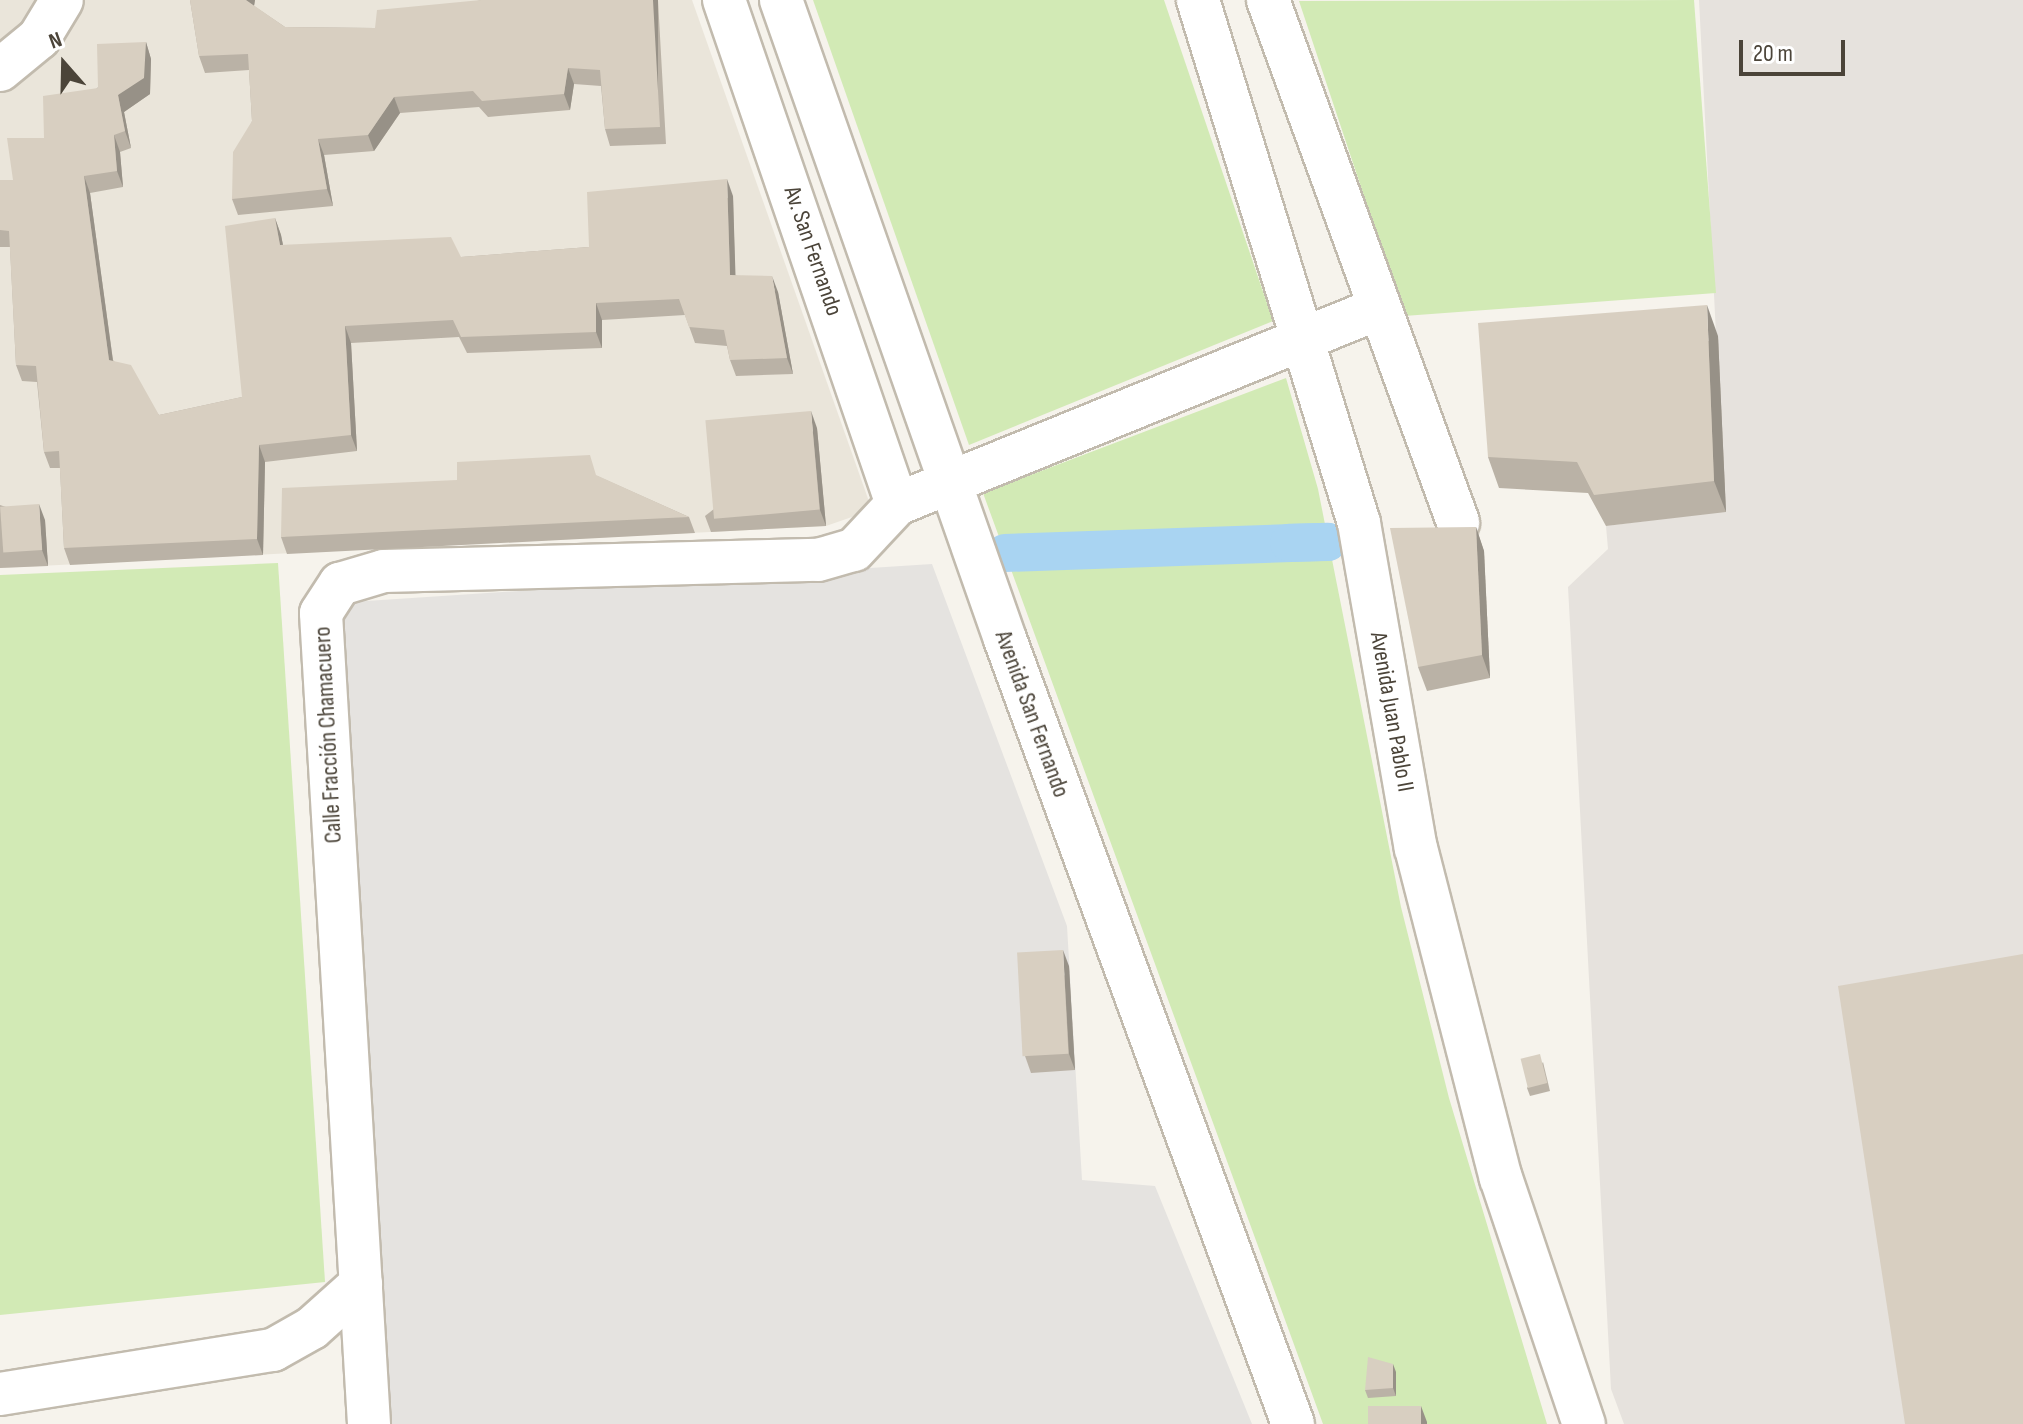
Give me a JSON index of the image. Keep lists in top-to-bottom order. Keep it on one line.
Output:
{"streets":{"street":["Av. San Fernando","Avenida Juan Pablo II","Avenida San Fernando","Calle Fracción Chamacuero"]},"crossings":[["Av. San Fernando","Calle Fracción Chamacuero"]],"scale_bar":"20 m","north":"top"}
